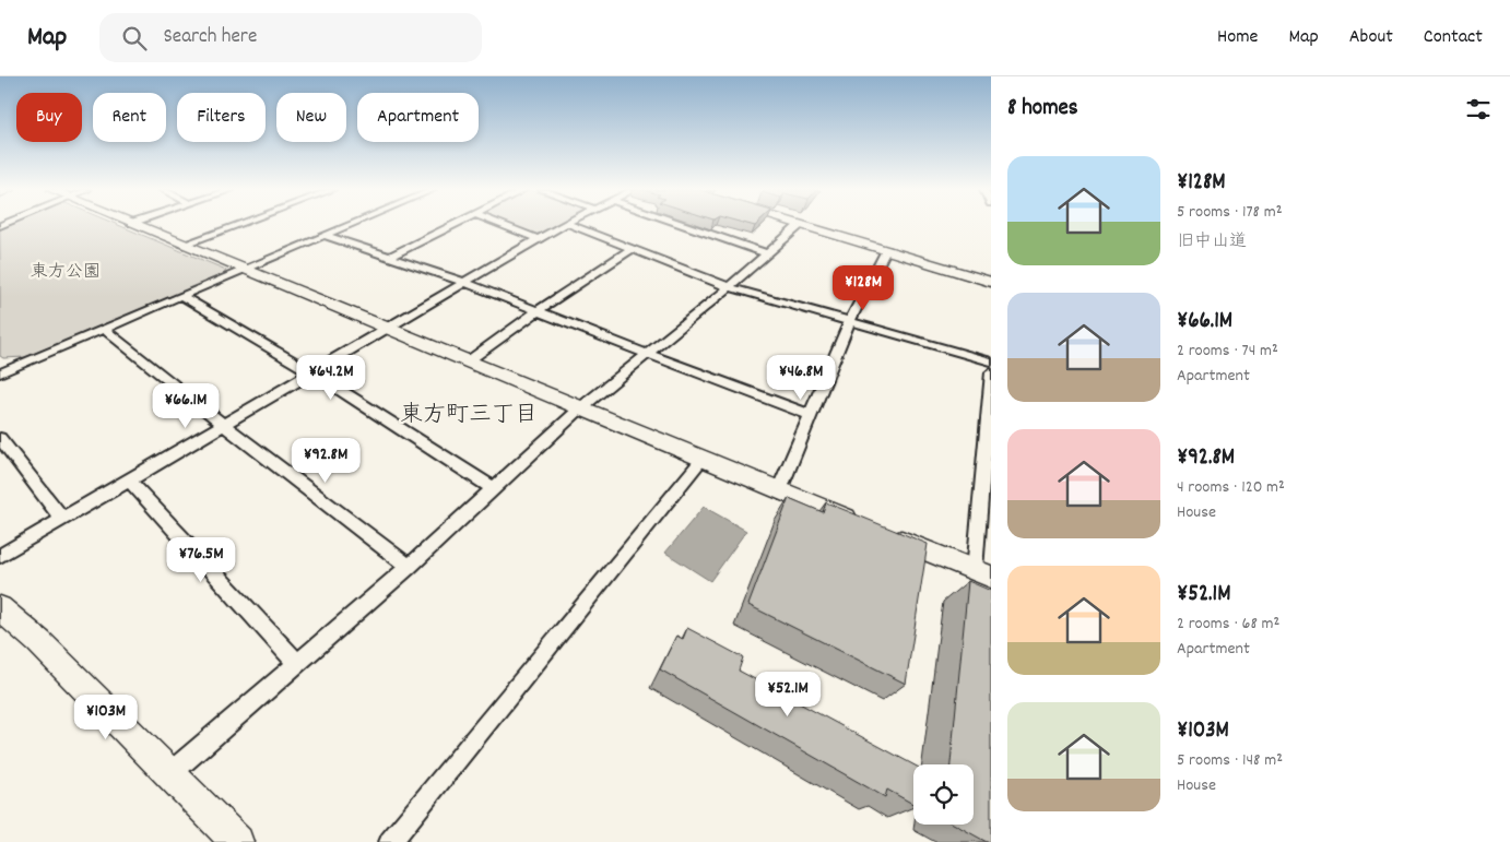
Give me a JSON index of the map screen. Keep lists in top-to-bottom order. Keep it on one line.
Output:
{"districts":["東方町三丁目"],"parks":["東方公園"],"page":{"header":"Map","search":"Search here","nav":["Home","Map","About","Contact"],"heading":"8 homes","chip":["Buy","Rent","Filters","New","Apartment"],"list":[{"name":"¥128M","note":"5 rooms · 178 m² · 旧中山道"},{"name":"¥66.1M","note":"2 rooms · 74 m² · Apartment"},{"name":"¥92.8M","note":"4 rooms · 120 m² · House"},{"name":"¥52.1M","note":"2 rooms · 68 m² · Apartment"},{"name":"¥103M","note":"5 rooms · 148 m² · House"}],"price":["¥128M","¥64.2M","¥46.8M","¥66.1M","¥92.8M","¥76.5M","¥52.1M","¥103M"]}}
